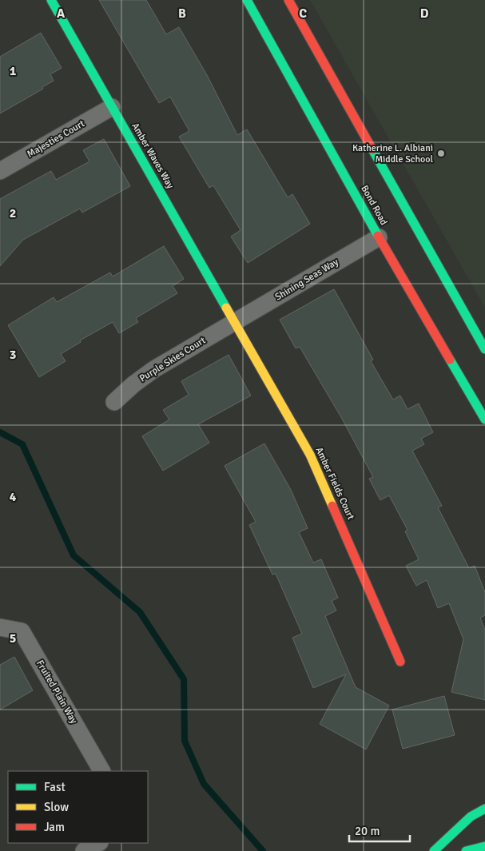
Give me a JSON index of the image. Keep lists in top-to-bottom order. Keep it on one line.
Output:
{"streets":{"main road":["Amber Waves Way","Bond Road","Amber Fields Court"],"street":["Majesties Court","Shining Seas Way","Purple Skies Court","Fruited Plain Way"]},"crossings":[["Majesties Court","Amber Waves Way"],["Amber Waves Way","Shining Seas Way"],["Amber Waves Way","Purple Skies Court"],["Amber Waves Way","Amber Fields Court"],["Bond Road","Shining Seas Way"],["Shining Seas Way","Purple Skies Court"],["Shining Seas Way","Amber Fields Court"],["Purple Skies Court","Amber Fields Court"]],"places":["Katherine L. Albiani Middle School"],"legend":["Fast","Slow","Jam"],"scale_bar":"20 m","grid":{"columns":["A","B","C","D"],"rows":["1","2","3","4","5"]}}
